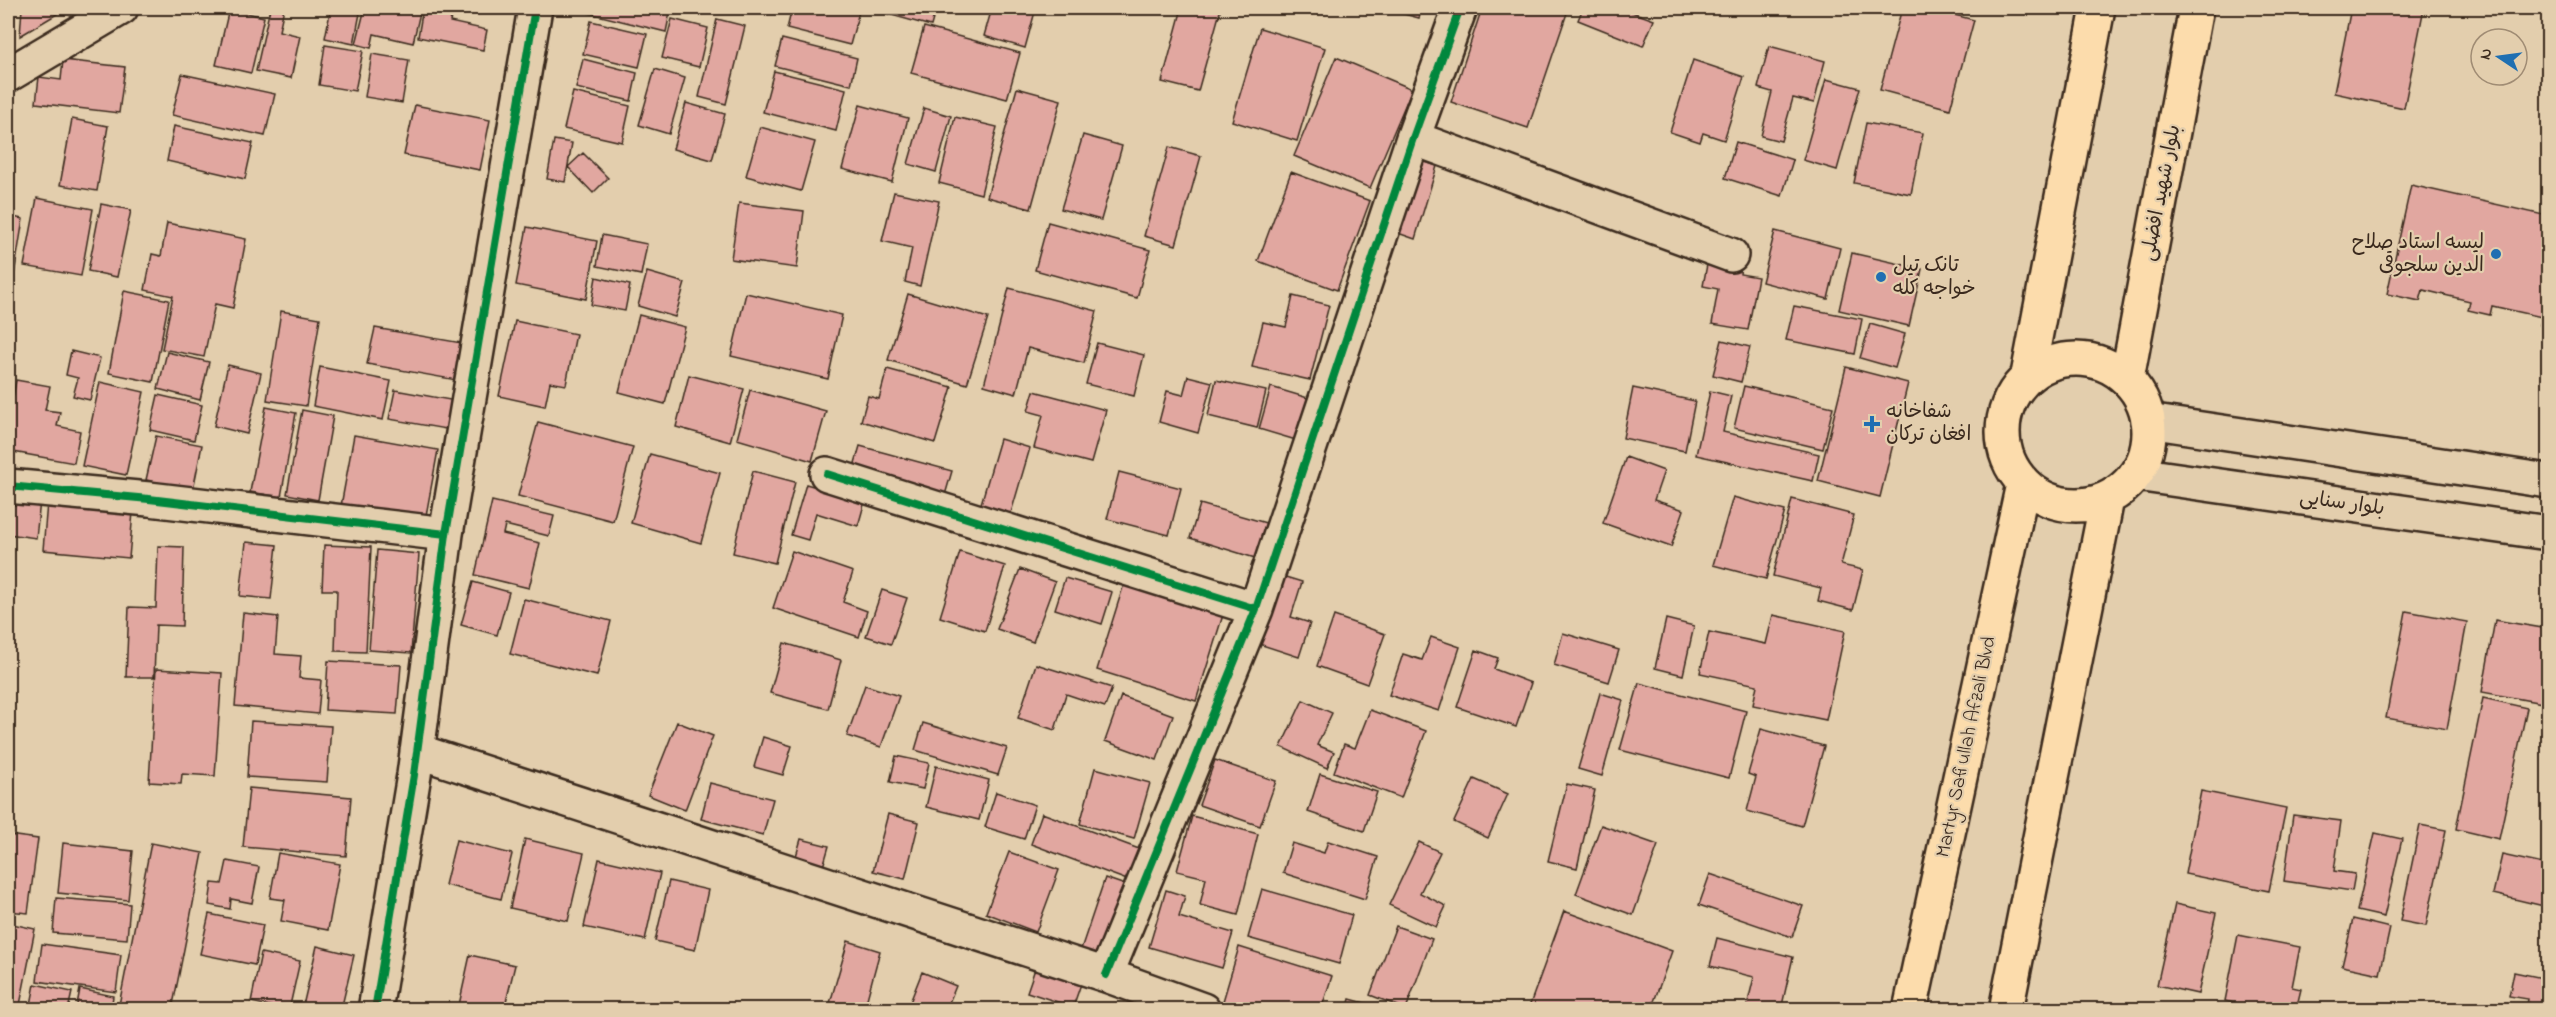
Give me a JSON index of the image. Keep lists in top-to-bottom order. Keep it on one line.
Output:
{"streets":{"main road":["بلوار شهید افضلی","Martyr Safiullah Afzali Blvd"],"street":["بلوار سنایی"]},"crossings":[["بلوار شهید افضلی","بلوار سنایی"],["بلوار شهید افضلی","Martyr Safiullah Afzali Blvd"],["بلوار سنایی","Martyr Safiullah Afzali Blvd"]],"places":{"other":["لیسه استاد صلاح الدین سلجوقی","تانک تیل خواجه کله"],"health":["شفاخانه افغان ترکان"]},"north":"left"}
